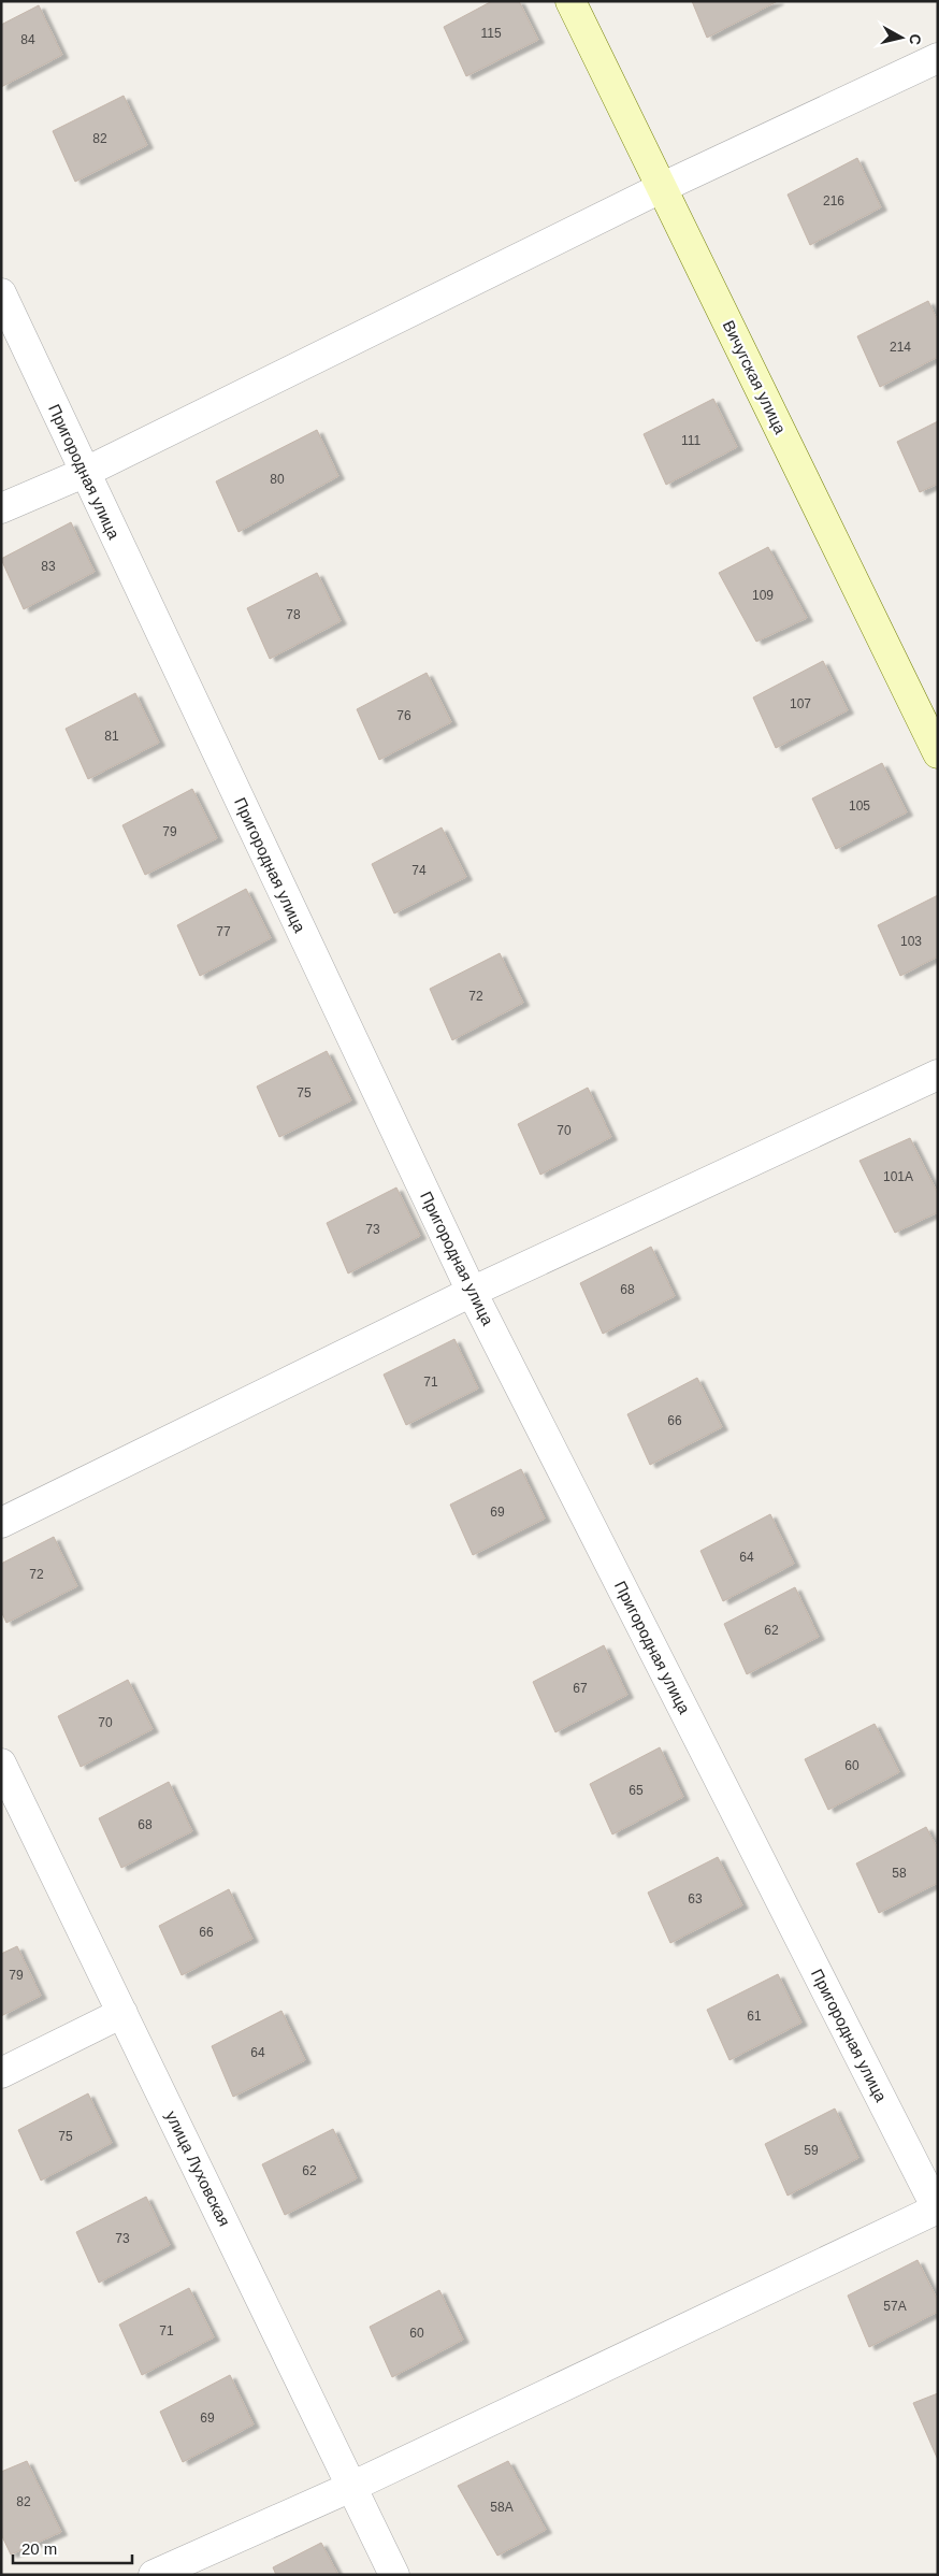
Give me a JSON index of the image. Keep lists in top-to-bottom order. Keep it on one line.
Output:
{"streets":{"main road":["Вичугская улица"],"street":["Пригородная улица","улица Луховская"]},"house_numbers":["115","84","82","216","214","111","80","83","109","78","107","76","81","105","79","74","77","103","72","75","70","101А","73","68","71","66","69","64","72","62","67","70","60","65","68","58","63","66","79","61","64","75","59","62","73","57А","71","60","69","82","58А"],"scale_bar":"20 m","north":"right"}
